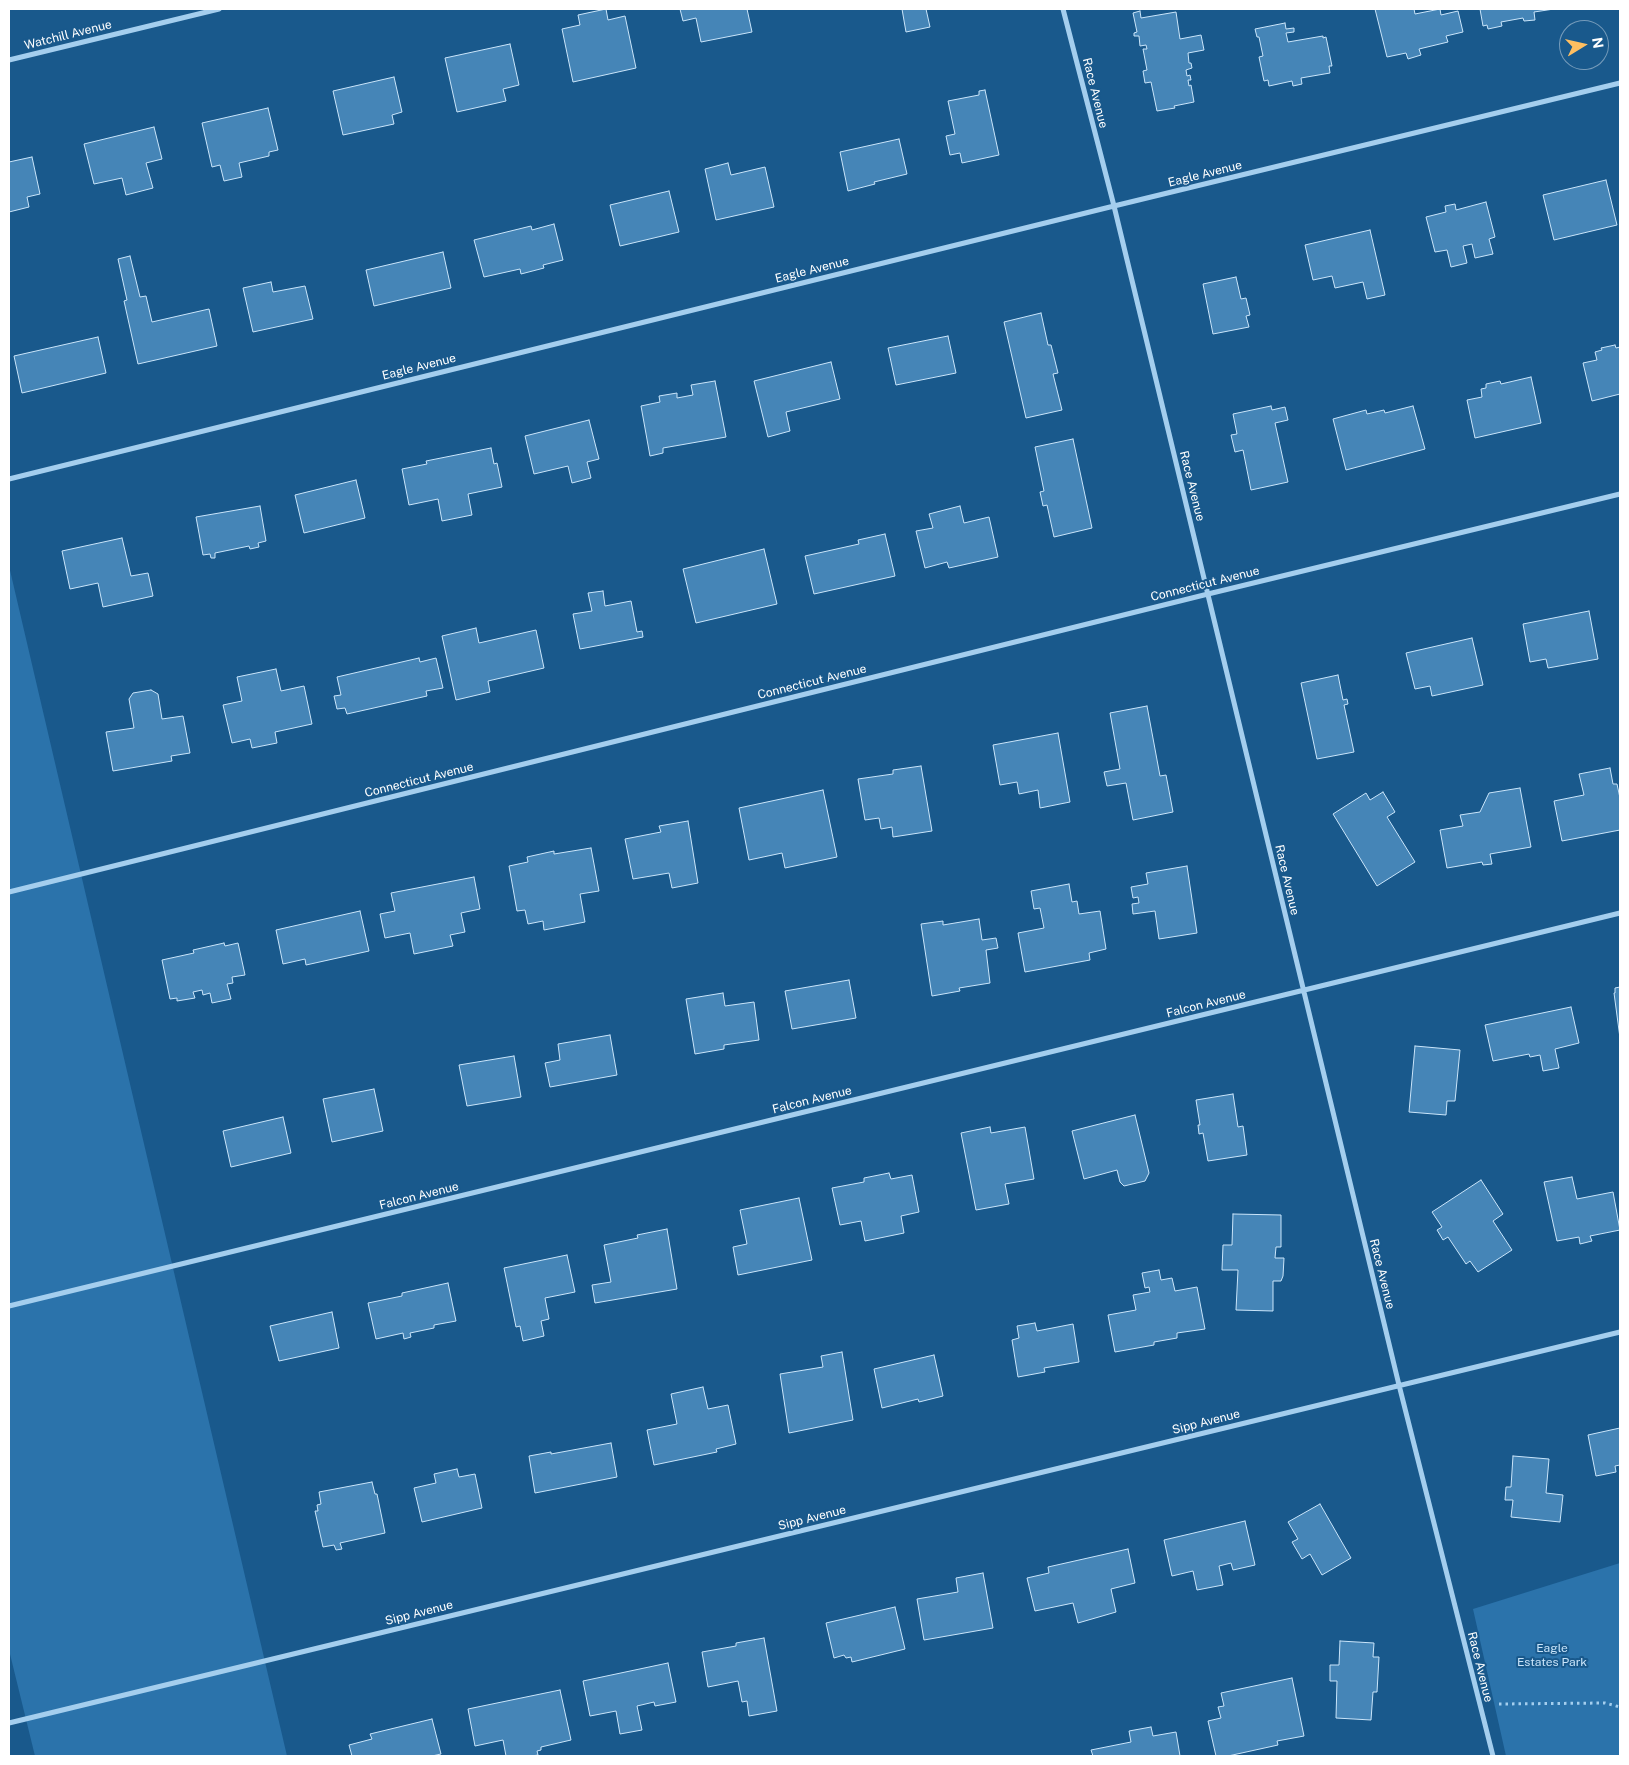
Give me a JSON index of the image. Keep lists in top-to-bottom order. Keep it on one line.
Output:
{"streets":{"street":["Watchill Avenue","Race Avenue","Eagle Avenue","Connecticut Avenue","Falcon Avenue","Sipp Avenue"]},"crossings":[["Race Avenue","Eagle Avenue"],["Race Avenue","Connecticut Avenue"],["Race Avenue","Falcon Avenue"],["Race Avenue","Sipp Avenue"]],"parks":["Eagle Estates Park"],"north":"right"}
